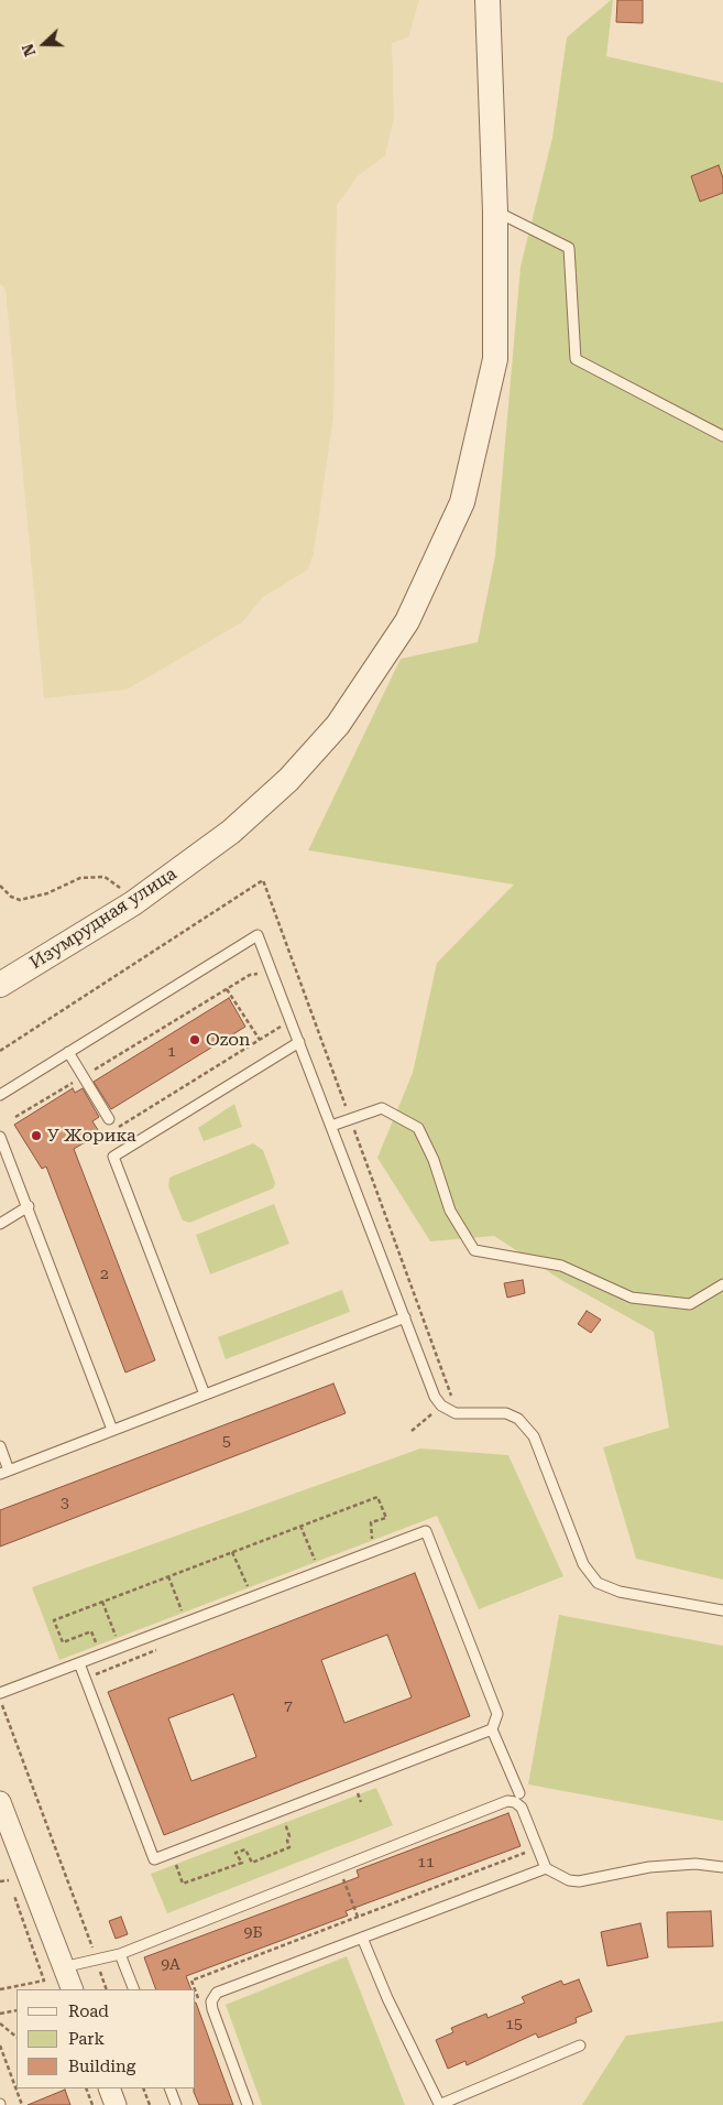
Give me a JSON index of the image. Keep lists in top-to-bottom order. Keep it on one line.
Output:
{"streets":{"street":["Изумрудная улица"]},"places":["Ozon","У Жорика"],"house_numbers":["1","2","5","3","7","11","9Б","9А","15"],"legend":["Road","Park","Building"],"north":"left"}
